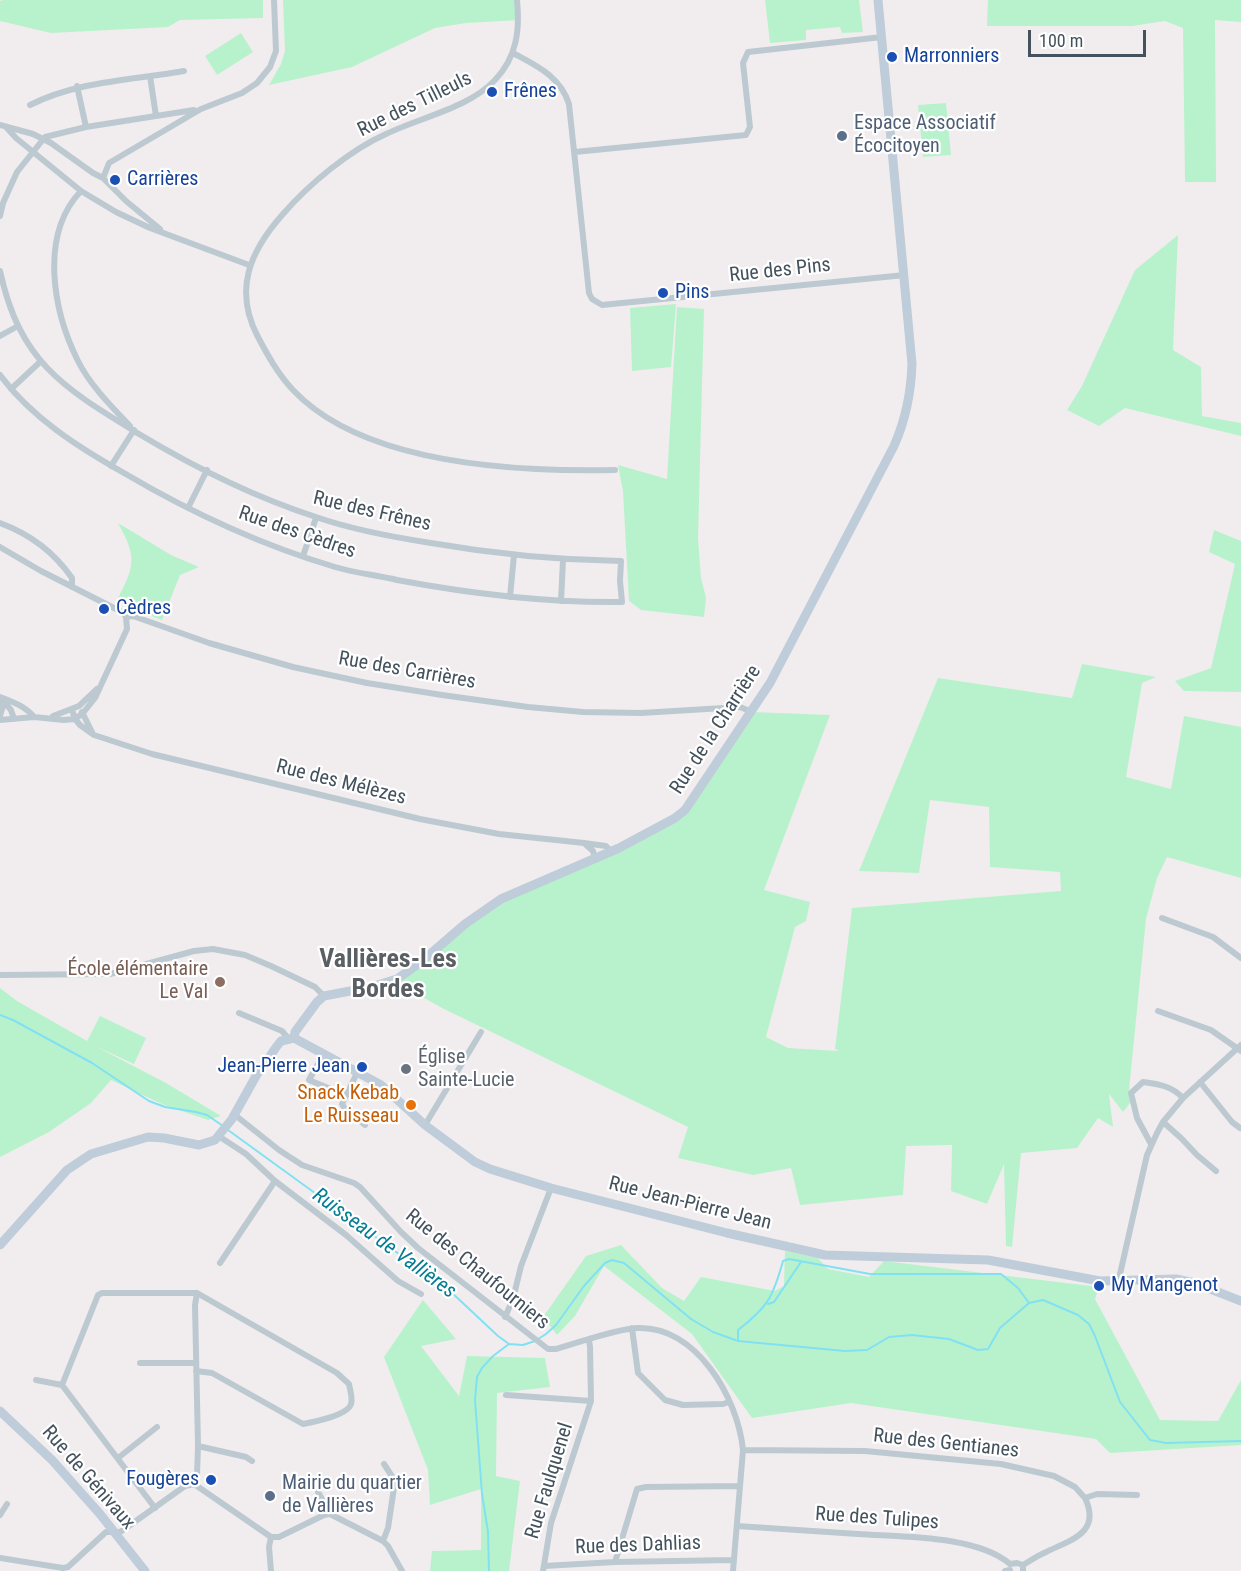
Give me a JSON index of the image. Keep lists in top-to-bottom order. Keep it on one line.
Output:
{"streets":{"main road":["Rue de la Charrière","Rue Jean-Pierre Jean","Rue de Génivaux"],"street":["Rue des Tilleuls","Rue des Pins","Rue des Frênes","Rue des Cèdres","Rue des Carrières","Rue des Mélèzes","Rue des Chaufourniers","Rue des Gentianes","Rue Faulquenel","Rue des Tulipes","Rue des Dahlias"]},"crossings":[["Rue des Tilleuls","Rue des Pins"],["Rue des Pins","Rue de la Charrière"],["Rue des Frênes","Rue des Cèdres"],["Rue des Carrières","Rue de la Charrière"],["Rue de la Charrière","Rue des Mélèzes"],["Rue des Chaufourniers","Rue Faulquenel"],["Rue Faulquenel","Rue des Dahlias"]],"districts":["Vallières-Les Bordes"],"water":["Ruisseau de Vallières"],"places":["Marronniers","Frênes","Espace Associatif Écocitoyen","Carrières","Pins","Cèdres","École élémentaire Le Val","Jean-Pierre Jean","Église Sainte-Lucie","Snack Kebab Le Ruisseau","My Mangenot","Fougères","Mairie du quartier de Vallières"],"scale_bar":"100 m"}
